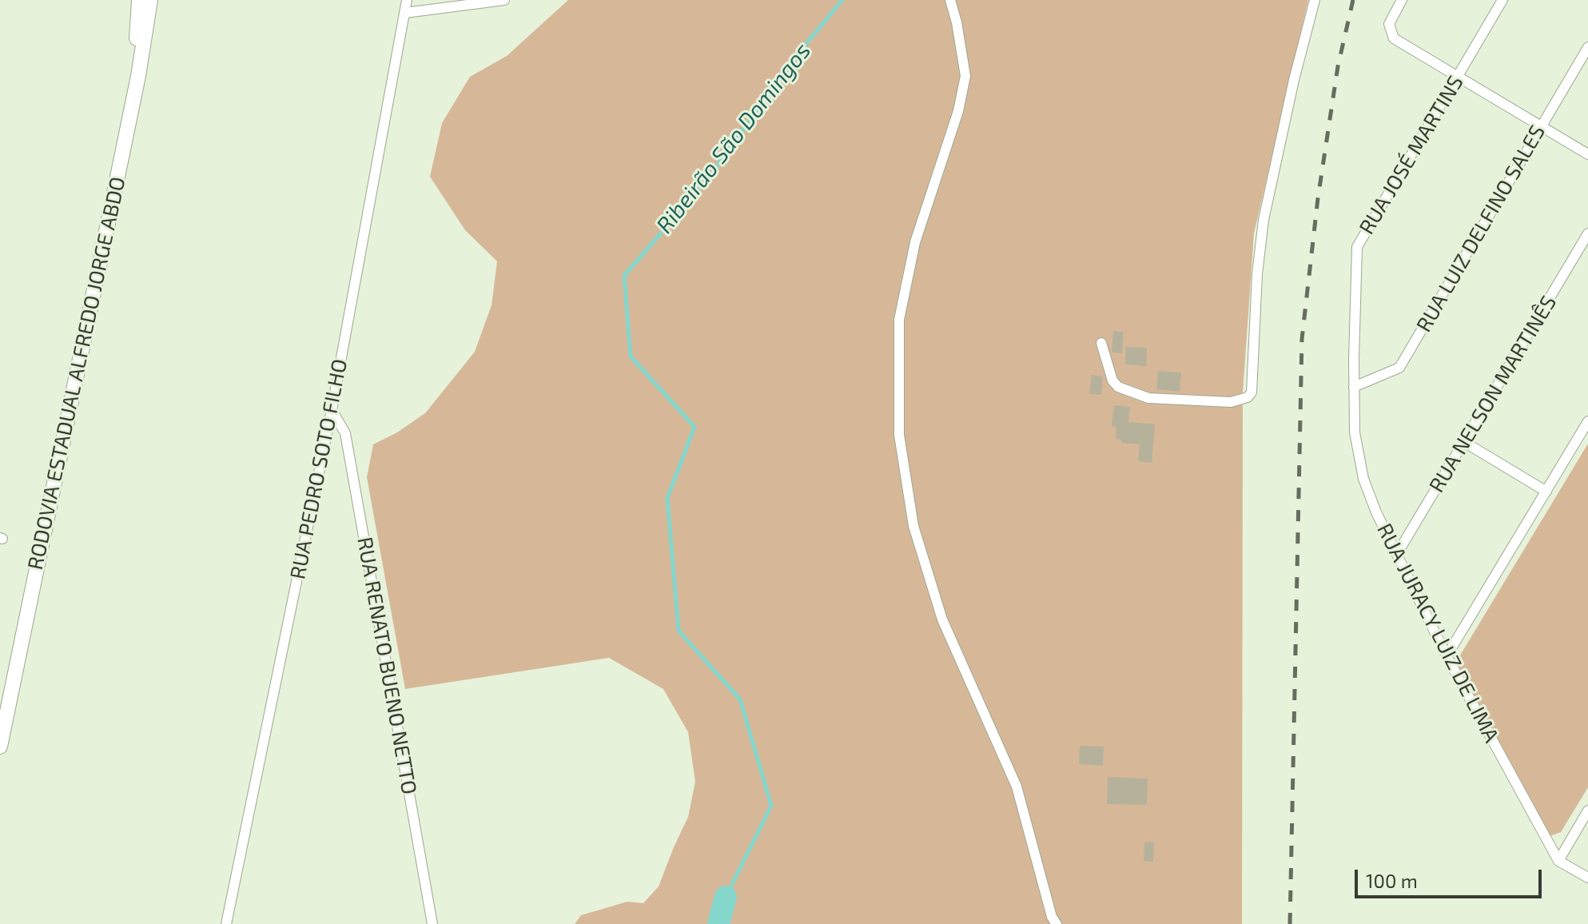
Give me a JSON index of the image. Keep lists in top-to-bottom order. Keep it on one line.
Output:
{"streets":{"main road":["RODOVIA ESTADUAL ALFREDO JORGE ABDO"],"street":["RUA JOSÉ MARTINS","RUA LUIZ DELFINO SALES","RUA NELSON MARTINÊS","RUA PEDRO SOTO FILHO","RUA JURACY LUIZ DE LIMA","RUA RENATO BUENO NETTO"]},"crossings":[["RUA JOSÉ MARTINS","RUA JURACY LUIZ DE LIMA"],["RUA LUIZ DELFINO SALES","RUA JURACY LUIZ DE LIMA"],["RUA NELSON MARTINÊS","RUA JURACY LUIZ DE LIMA"],["RUA PEDRO SOTO FILHO","RUA RENATO BUENO NETTO"]],"water":["Ribeirão São Domingos"],"scale_bar":"100 m"}
